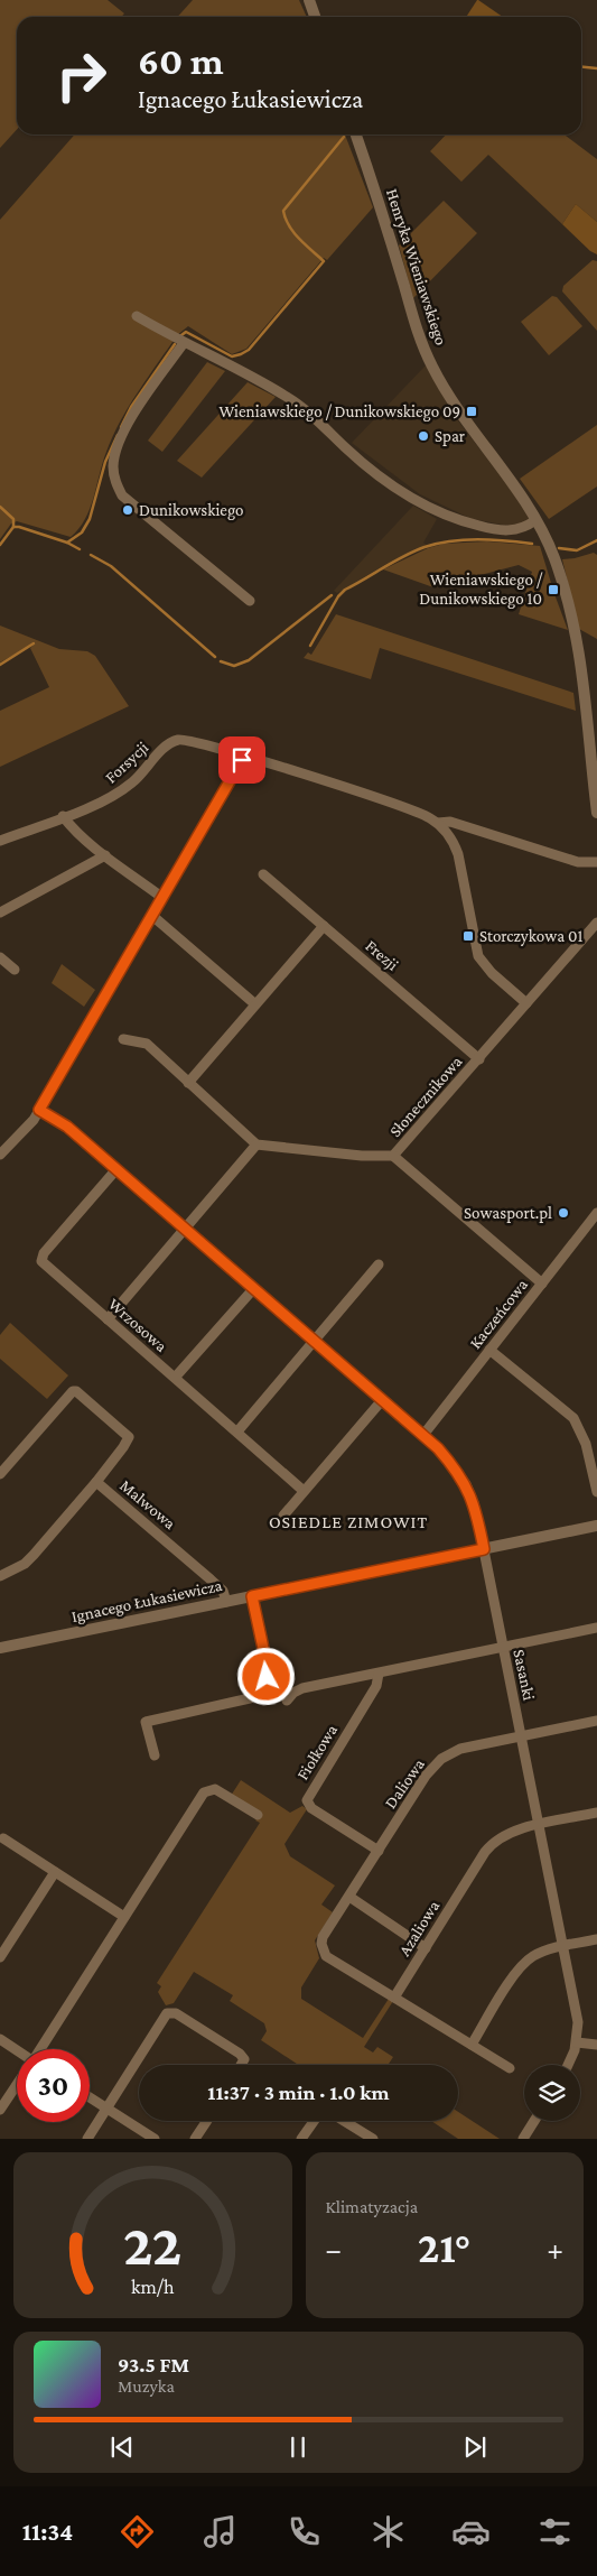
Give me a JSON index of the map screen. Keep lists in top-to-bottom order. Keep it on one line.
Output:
{"streets":{"street":["Henryka Wieniawskiego","Forsycji","Frezji","Słonecznikowa","Kaczeńcowa","Wrzosowa","Malwowa","Ignacego Łukasiewicza","Sasanki","Fiołkowa","Daliowa","Azaliowa"]},"crossings":[["Frezji","Słonecznikowa"],["Kaczeńcowa","Sasanki"],["Wrzosowa","Sasanki"],["Malwowa","Ignacego Łukasiewicza"],["Ignacego Łukasiewicza","Sasanki"],["Sasanki","Daliowa"],["Sasanki","Azaliowa"],["Fiołkowa","Daliowa"],["Daliowa","Azaliowa"]],"districts":["OSIEDLE ZIMOWIT"],"places":{"transit":["Wieniawskiego / Dunikowskiego 09","Wieniawskiego / Dunikowskiego 10","Storczykowa 01"],"other":["Spar","Dunikowskiego","Sowasport.pl"]},"page":{"turn":["60 m","Ignacego Łukasiewicza"],"limit":"30","trip":"11:37 · 3 min · 1.0 km","tile":"Klimatyzacja","heat":["−","21°","+"],"song":["93.5 FM","Muzyka"],"tabs":"11:34","gauge":["22","km/h"]}}
